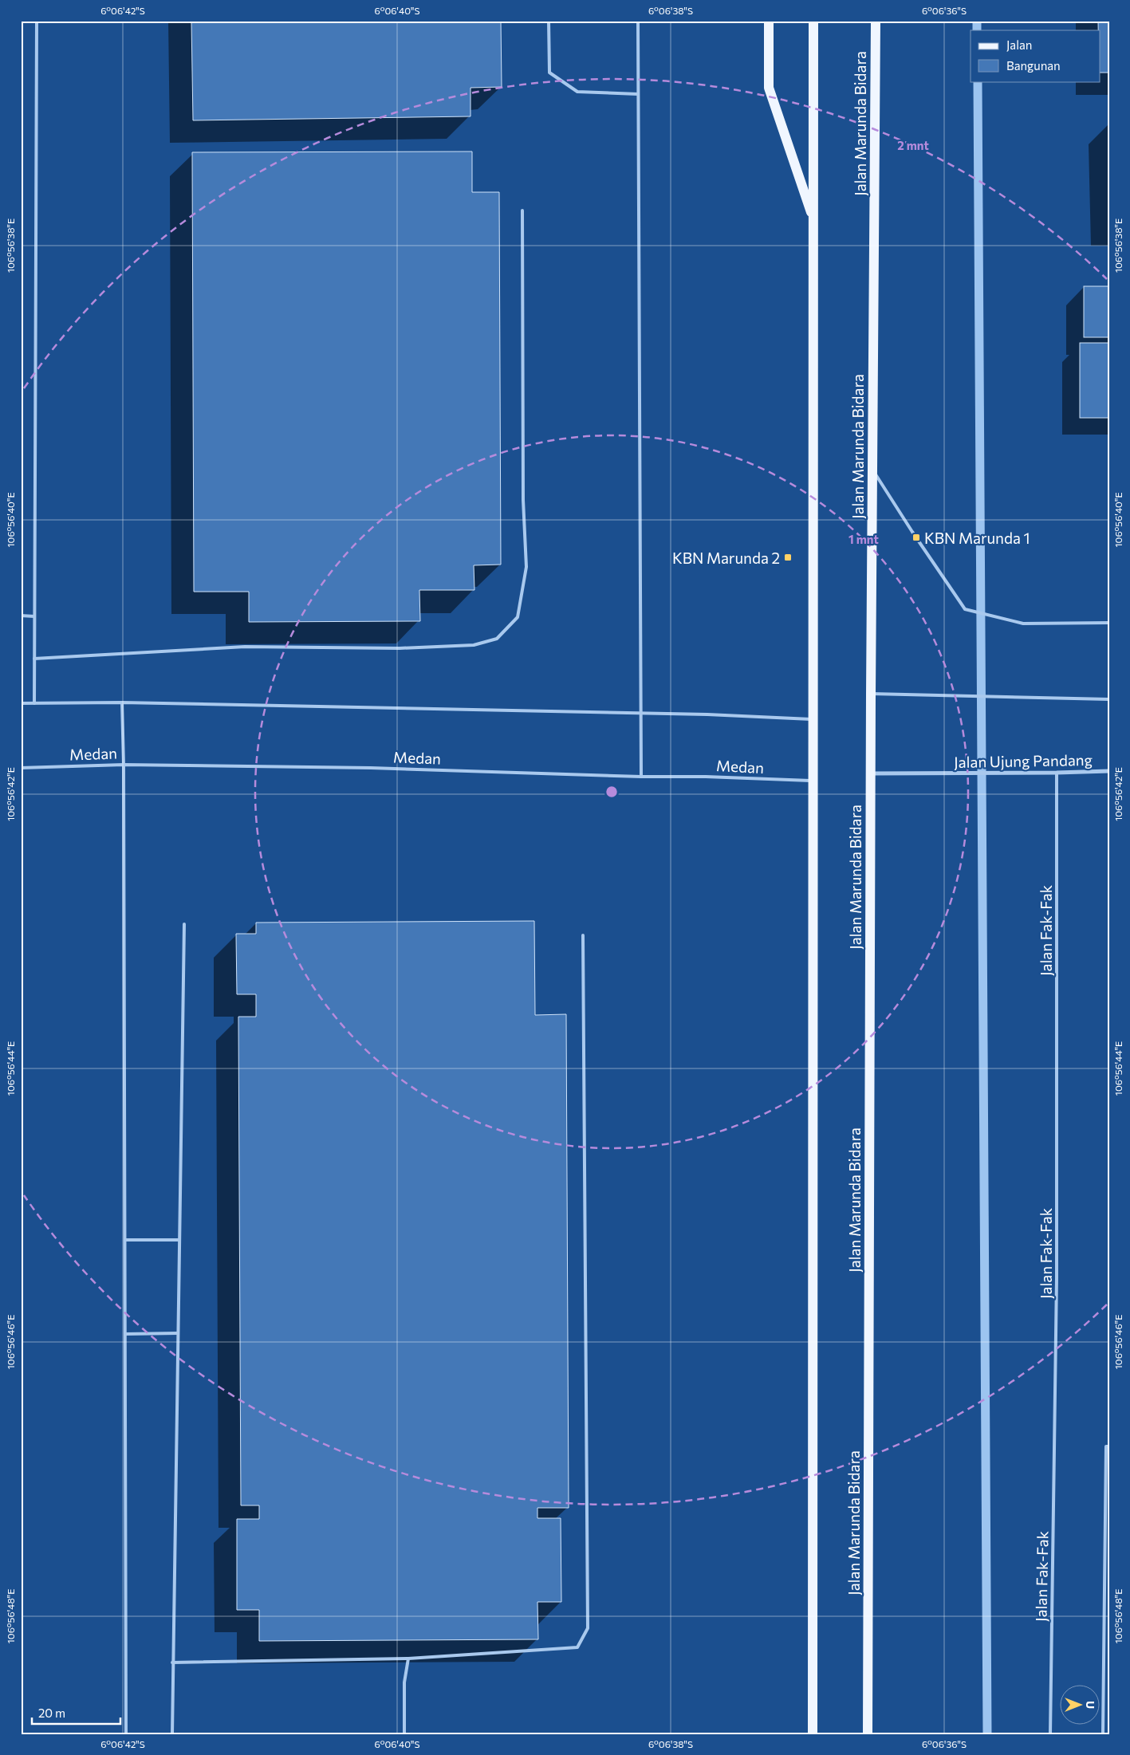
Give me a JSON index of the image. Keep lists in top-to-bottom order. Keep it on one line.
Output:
{"streets":{"main road":["Jalan Marunda Bidara"],"street":["Jalan Ujung Pandang"],"lane":["Medan","Jalan Fak-Fak"]},"crossings":[["Jalan Marunda Bidara","Jalan Ujung Pandang"],["Jalan Ujung Pandang","Jalan Fak-Fak"]],"places":{"transit":["KBN Marunda 1","KBN Marunda 2"]},"legend":["Jalan","Bangunan"],"scale_bar":"20 m","north":"right","coordinates":["6°06'42\"S","6°06'40\"S","6°06'38\"S","6°06'36\"S","106°56'38\"E","106°56'40\"E","106°56'42\"E","106°56'44\"E","106°56'46\"E","106°56'48\"E"],"rings":["2 mnt","1 mnt"]}
